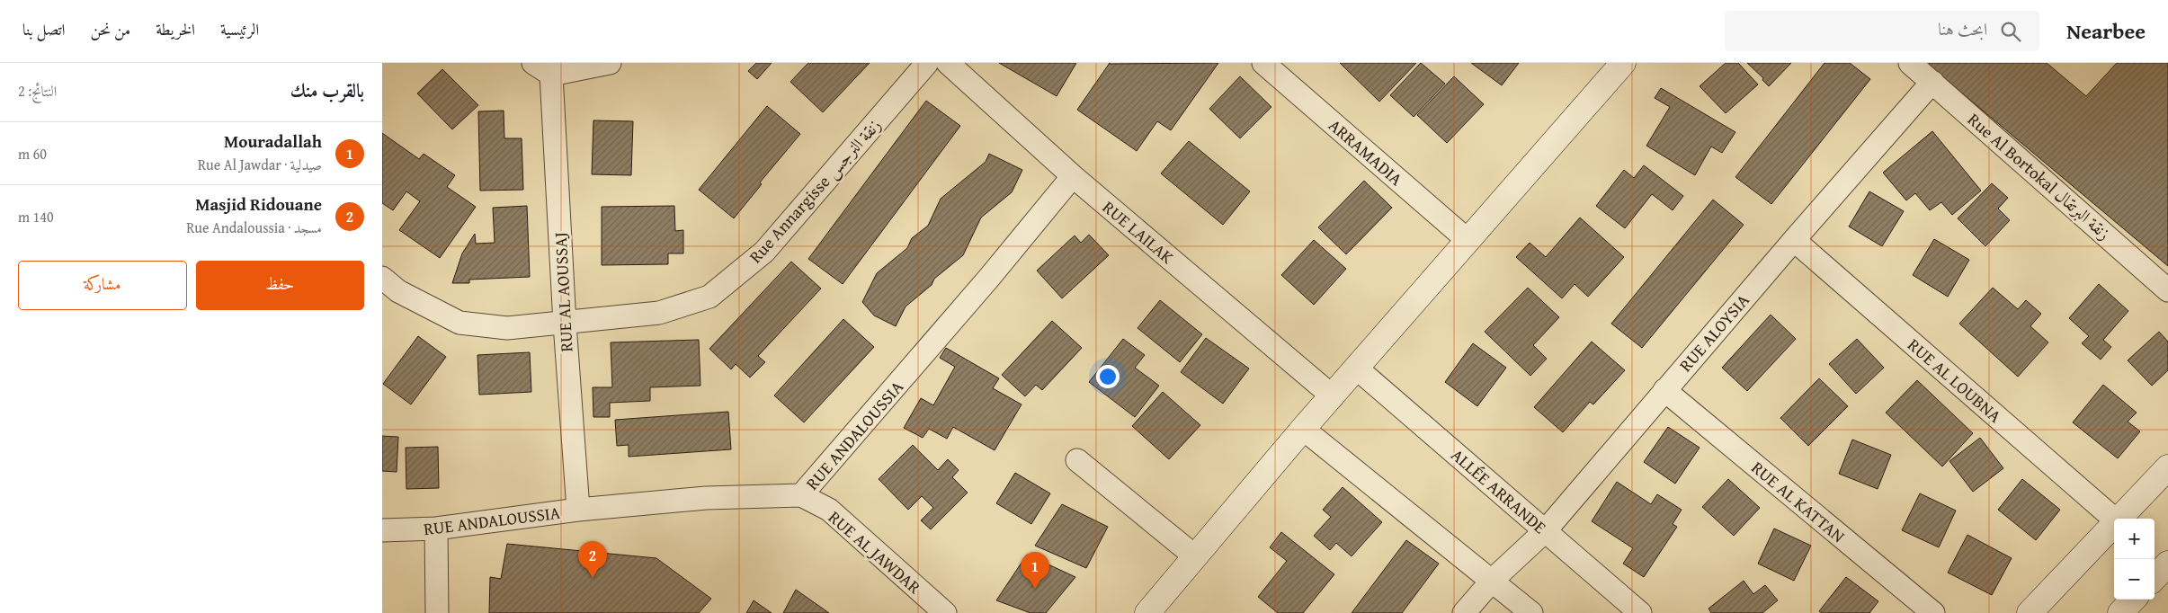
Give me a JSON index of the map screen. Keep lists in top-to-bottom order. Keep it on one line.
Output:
{"streets":{"street":["ARRAMADIA","Rue Al Bortokal زنقة البرتقال","Rue Annargisse زنقة النرجس","RUE LAILAK","RUE AL AOUSSAJ","RUE ALOYSIA","RUE AL LOUBNA","RUE ANDALOUSSIA","ALLÉE ARRANDE","RUE AL KATTAN","RUE AL JAWDAR"]},"crossings":[["Rue Al Bortokal زنقة البرتقال","RUE ALOYSIA"],["Rue Annargisse زنقة النرجس","RUE AL AOUSSAJ"],["RUE LAILAK","RUE ANDALOUSSIA"],["RUE AL AOUSSAJ","RUE ANDALOUSSIA"],["RUE ALOYSIA","RUE AL LOUBNA"],["RUE ALOYSIA","ALLÉE ARRANDE"],["RUE ALOYSIA","RUE AL KATTAN"],["RUE ANDALOUSSIA","RUE AL JAWDAR"]],"page":{"header":"Nearbee","search":"ابحث هنا","nav":["الرئيسية","الخريطة","من نحن","اتصل بنا"],"heading":["بالقرب منك","النتائج: 2"],"list":[{"mark":"1","name":"Mouradallah","note":"صيدلية · Rue Al Jawdar","value":"60 m"},{"mark":"2","name":"Masjid Ridouane","note":"مسجد · Rue Andaloussia","value":"140 m"}],"buttons":["حفظ","مشاركة"],"map_buttons":["+","−"],"pins":["2","1"]}}
